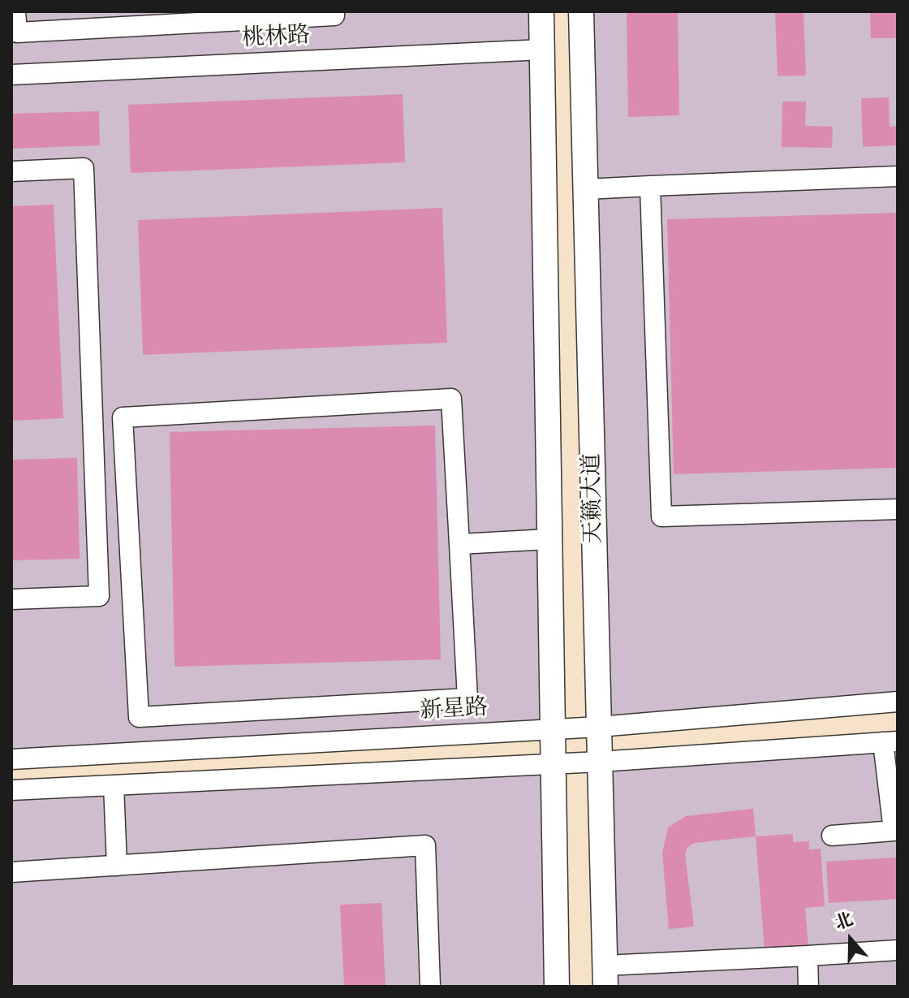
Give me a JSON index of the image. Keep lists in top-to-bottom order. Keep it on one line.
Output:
{"streets":{"main road":["天籁大道"],"street":["桃林路","新星路"]},"crossings":[["桃林路","天籁大道"],["天籁大道","新星路"]],"north":"top"}
